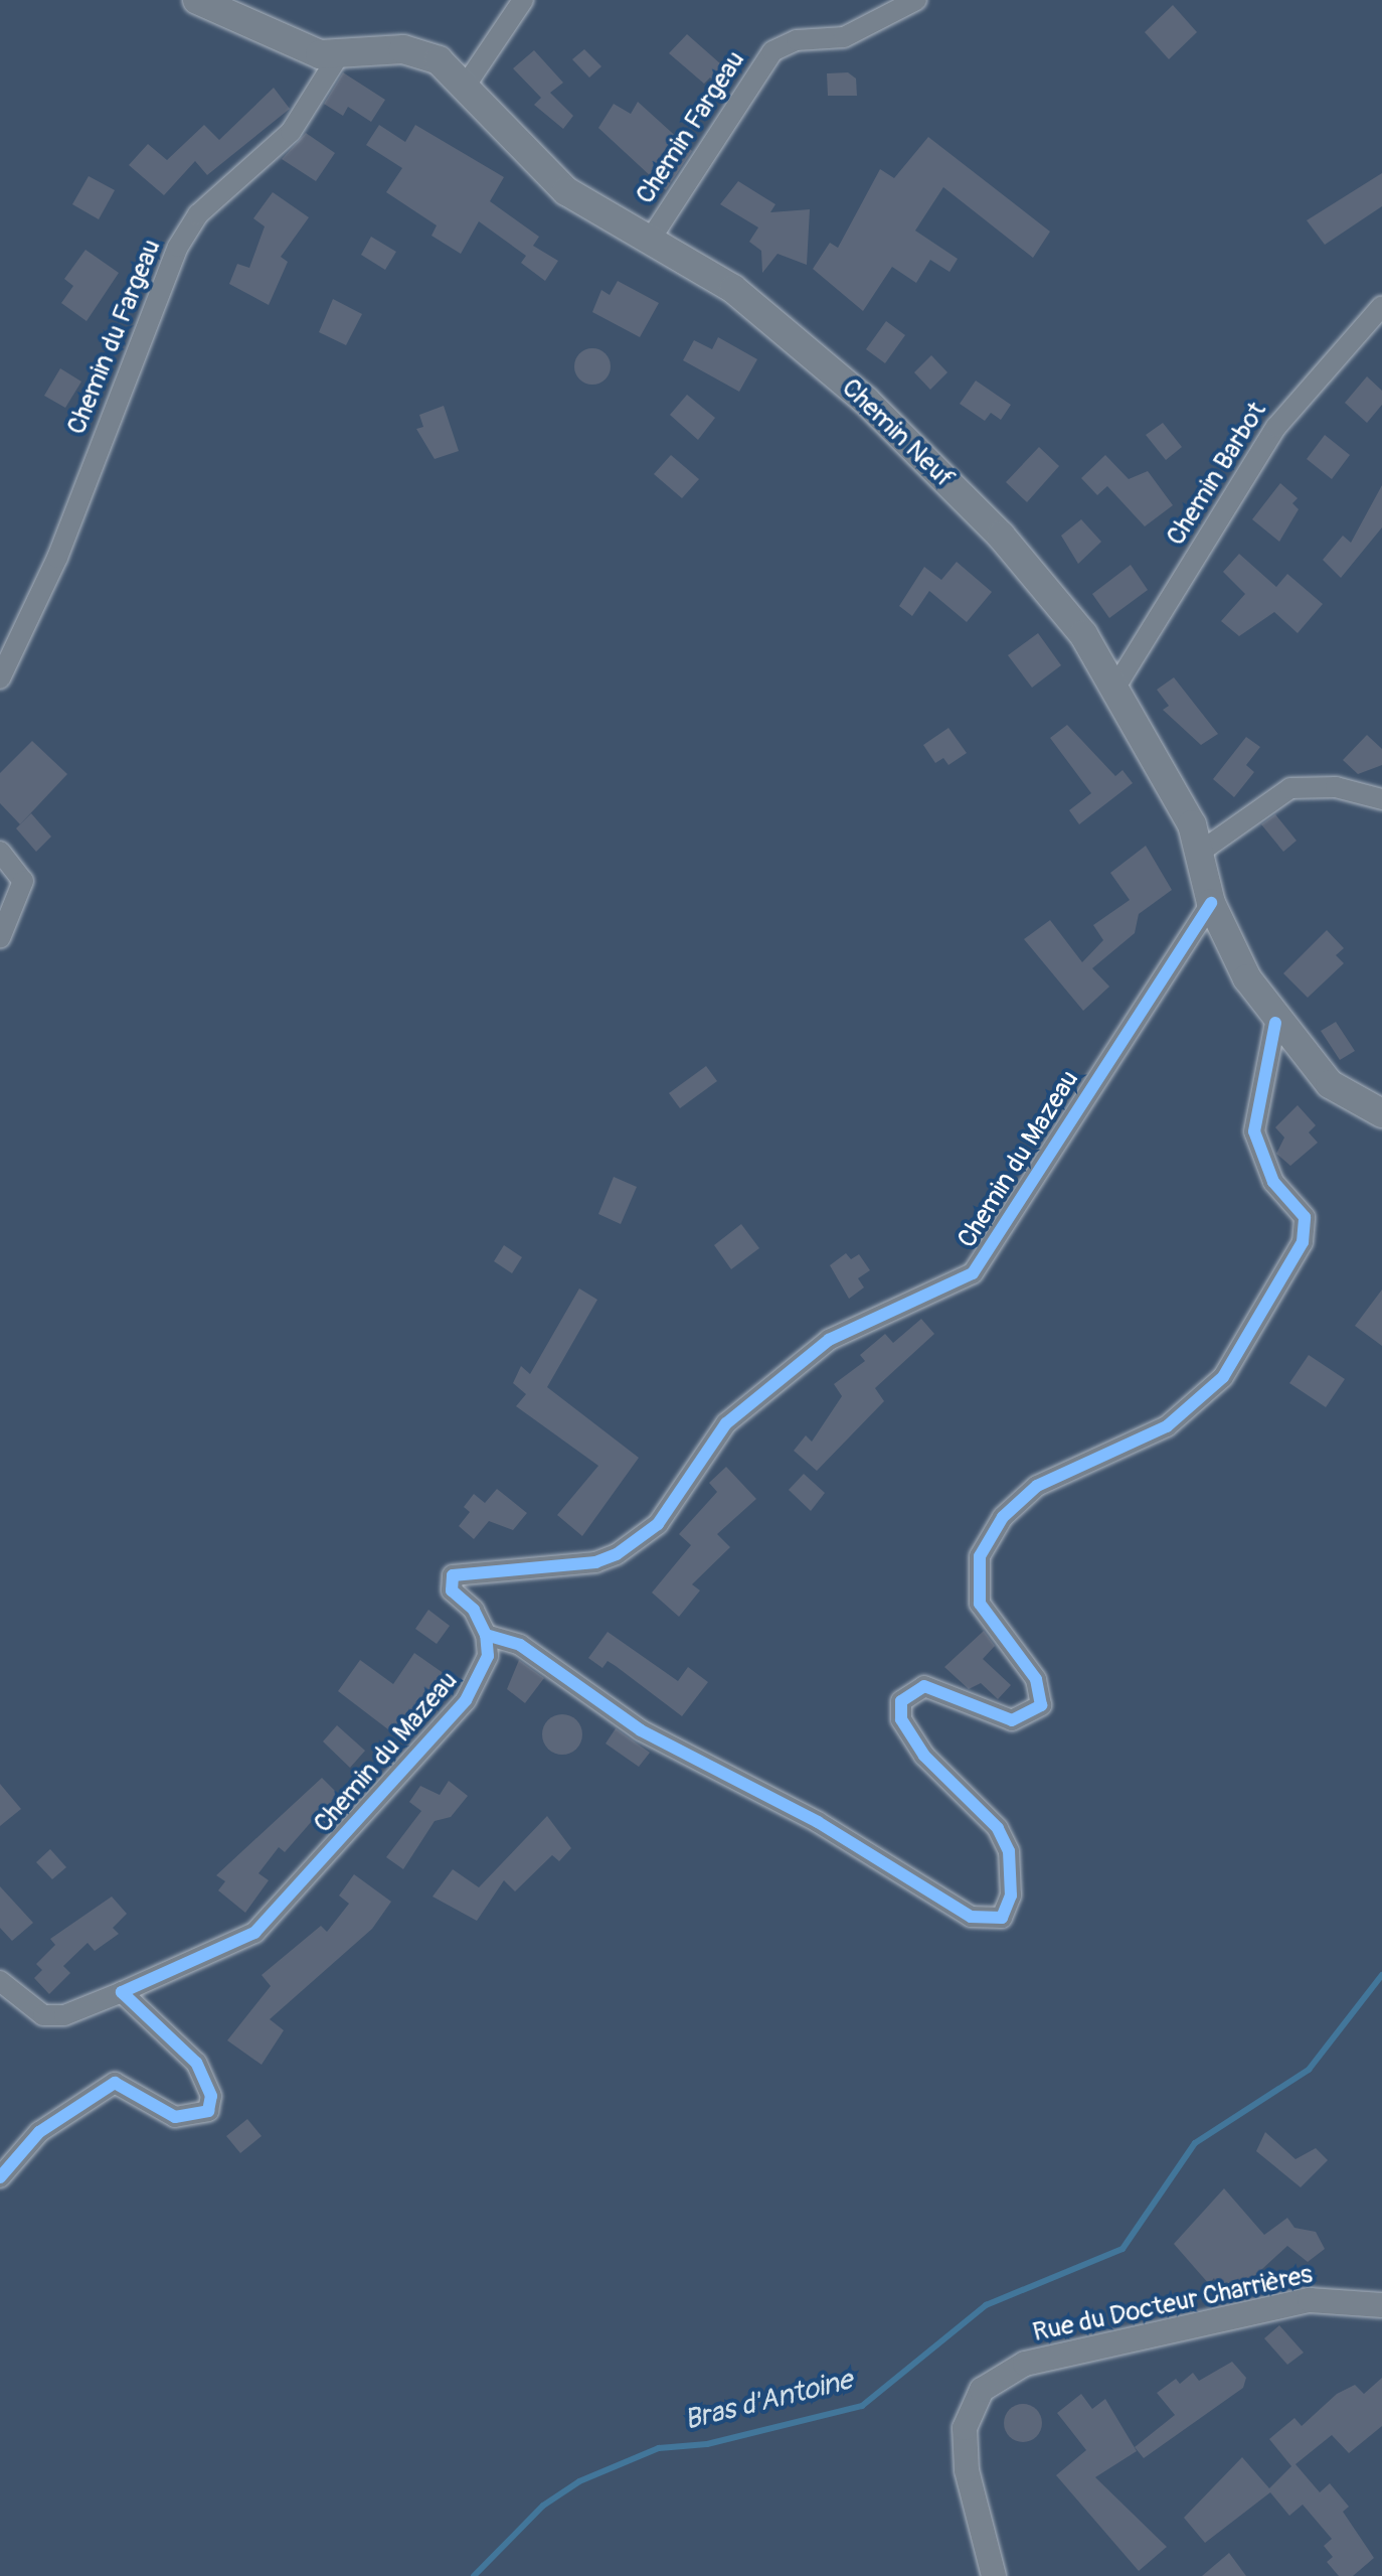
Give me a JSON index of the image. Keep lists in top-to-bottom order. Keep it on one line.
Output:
{"streets":{"main road":["Chemin Neuf"],"street":["Chemin Fargeau","Chemin du Fargeau","Chemin Barbot","Chemin du Mazeau","Rue du Docteur Charrières"]},"crossings":[["Chemin Fargeau","Chemin Neuf"],["Chemin du Fargeau","Chemin Neuf"],["Chemin Neuf","Chemin Barbot"],["Chemin Neuf","Chemin du Mazeau"]],"water":["Bras d'Antoine"]}
